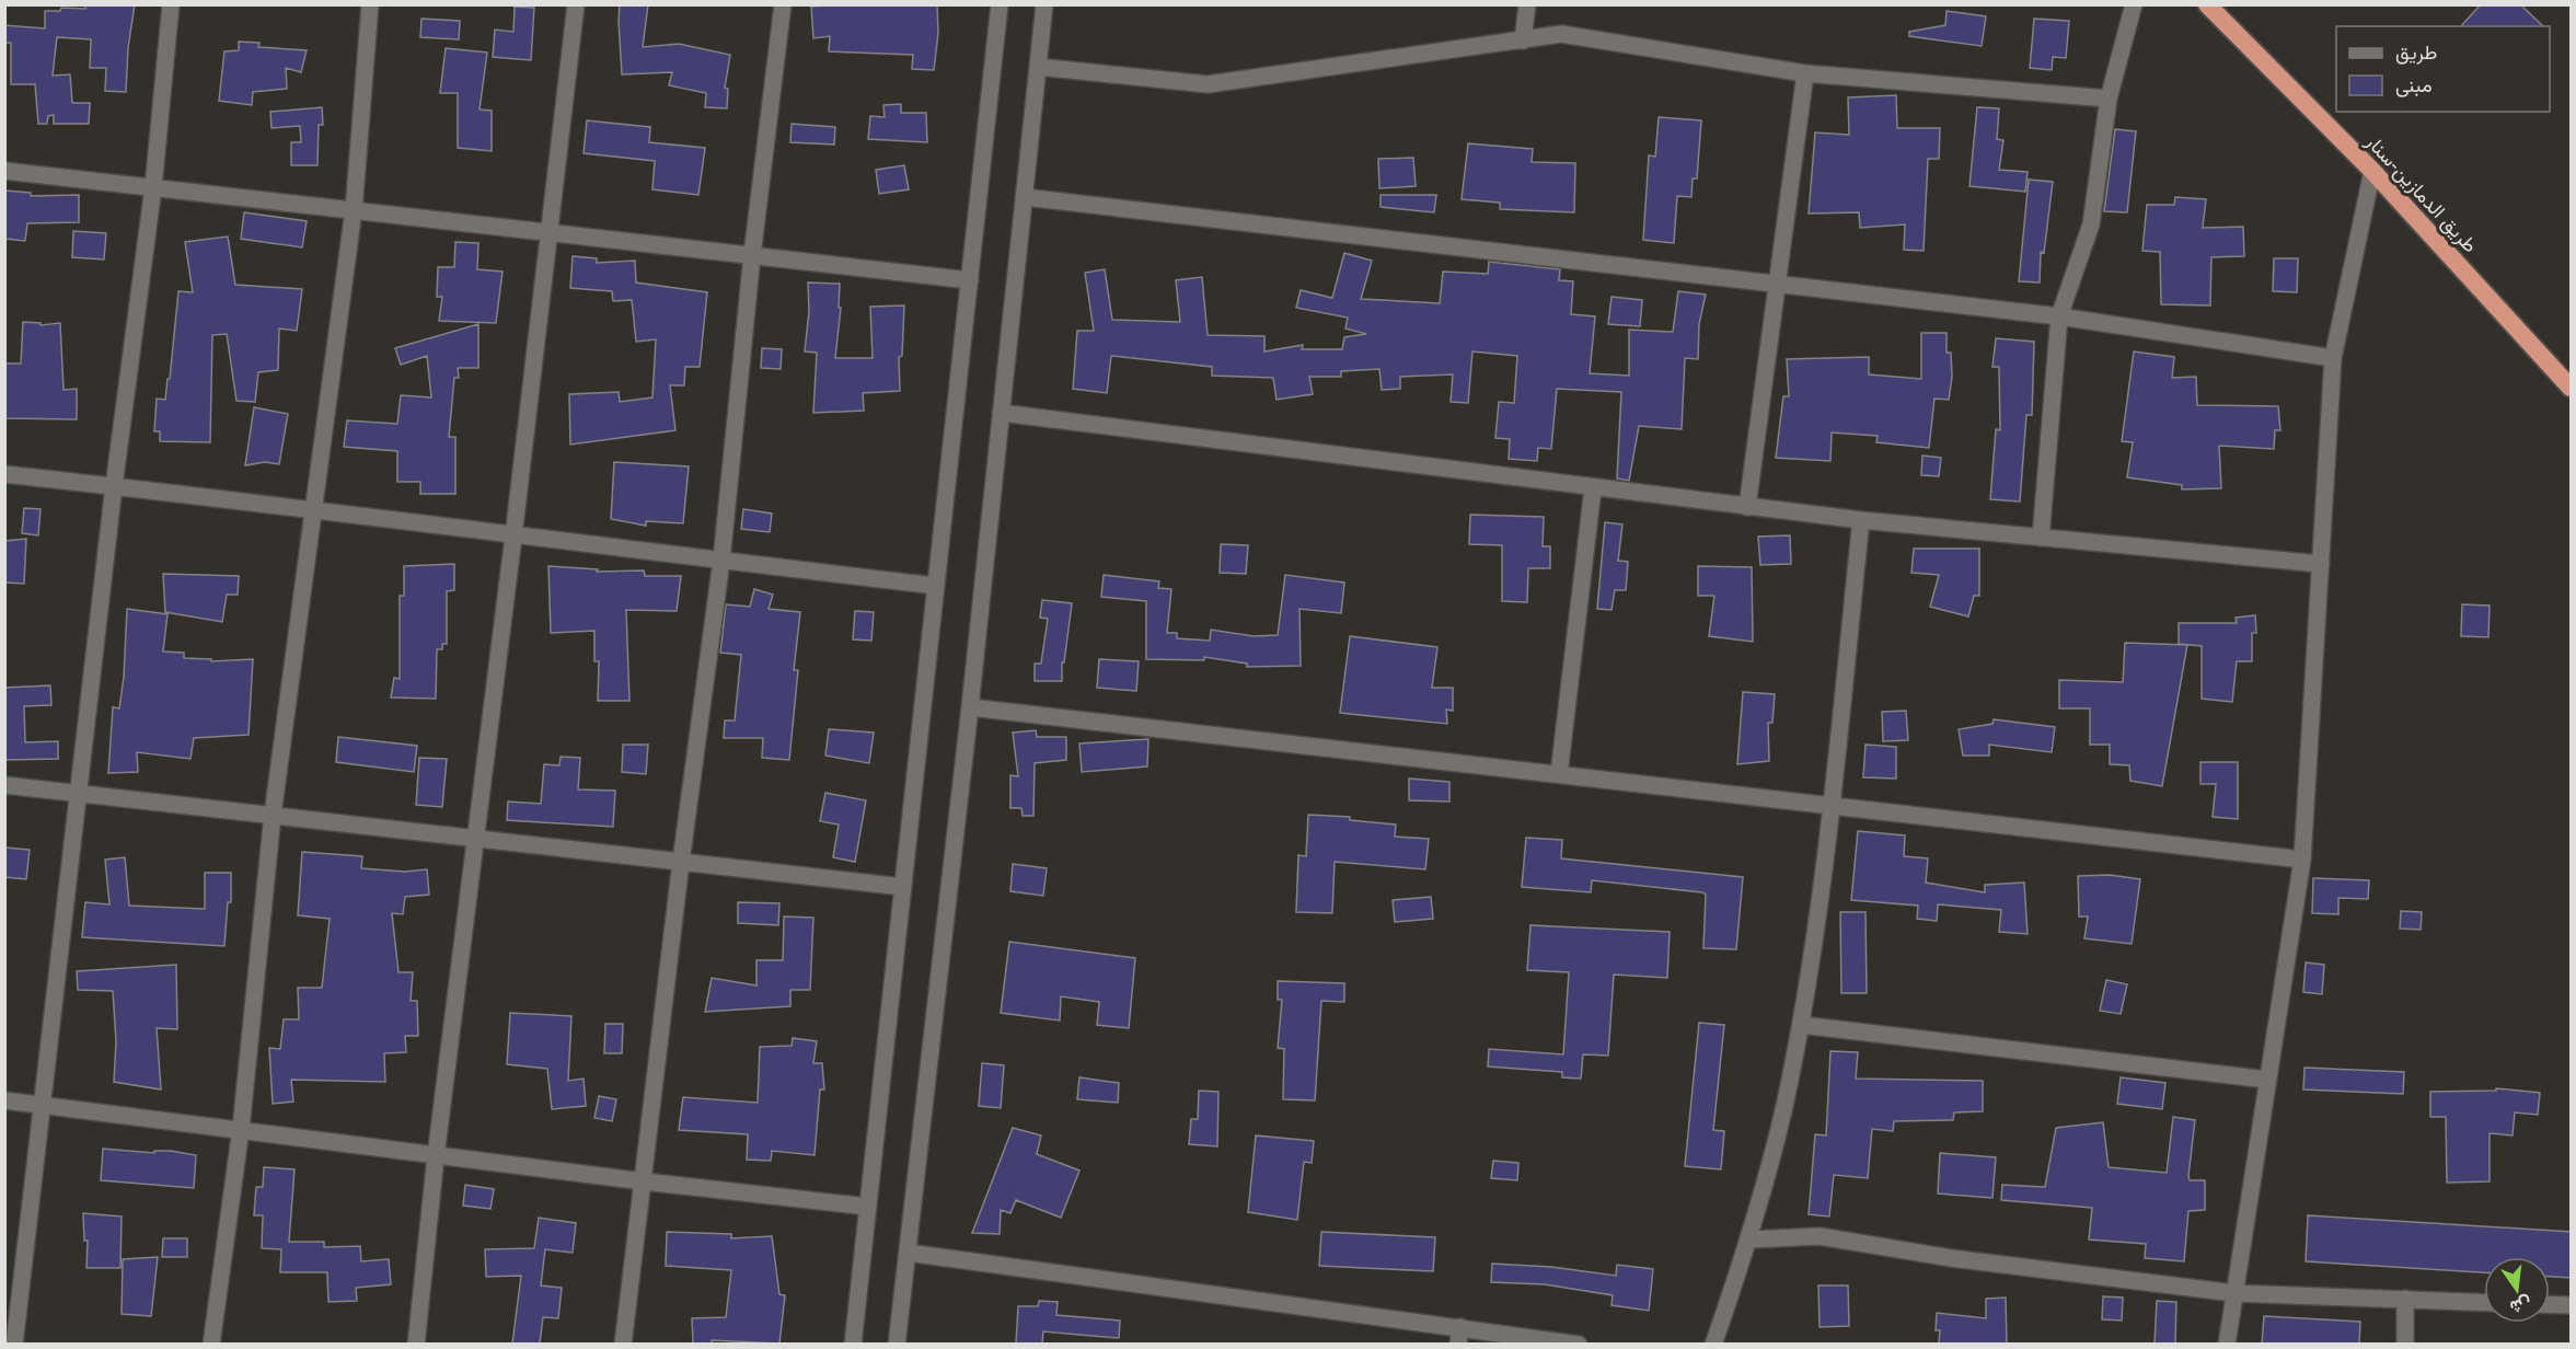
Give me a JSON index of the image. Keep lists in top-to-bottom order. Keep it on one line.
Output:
{"streets":{"highway":["طريق الدمازين-سنار"]},"legend":["طريق","مبنى"],"north":"bottom"}
